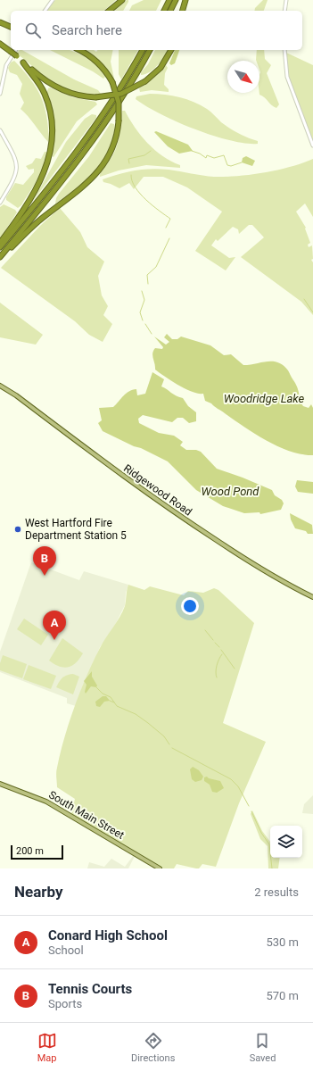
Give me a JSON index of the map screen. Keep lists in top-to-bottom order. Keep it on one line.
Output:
{"streets":{"main road":["Ridgewood Road","South Main Street"]},"water":["Woodridge Lake","Wood Pond"],"places":["West Hartford Fire Department Station 5"],"scale_bar":"200 m","north":"bottom right","page":{"search":"Search here","pins":["B","A"],"scale":"200 m","heading":["Nearby","2 results"],"list":[{"mark":"A","name":"Conard High School","note":"School","value":"530 m"},{"mark":"B","name":"Tennis Courts","note":"Sports","value":"570 m"}],"nav":["Map","Directions","Saved"]}}
